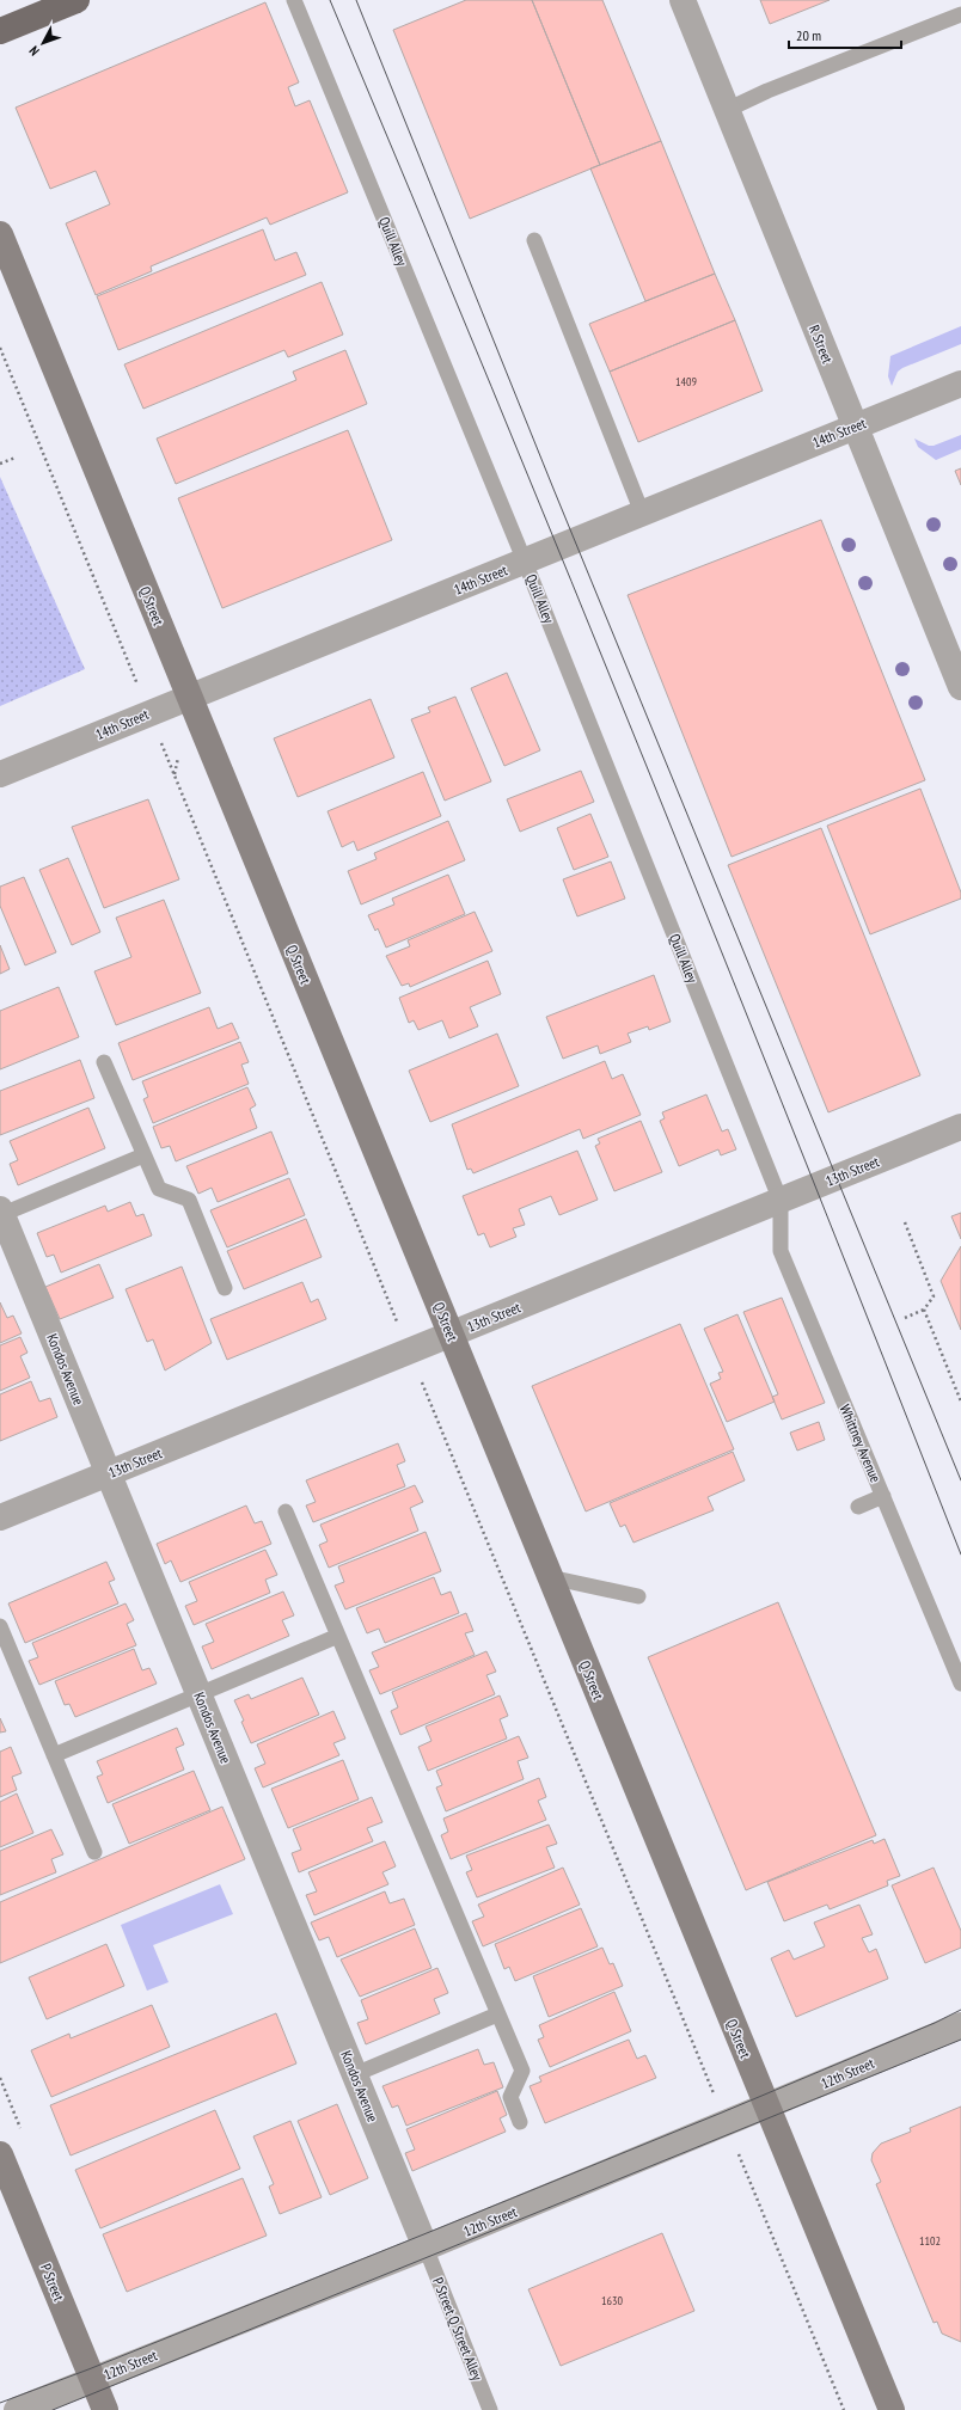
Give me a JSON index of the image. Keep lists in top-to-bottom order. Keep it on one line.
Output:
{"streets":{"main road":["Q Street","P Street"],"street":["R Street","14th Street","13th Street","Kondos Avenue","12th Street"],"lane":["Quill Alley","Whittney Avenue","P Street Q Street Alley"]},"crossings":[["Quill Alley","14th Street"],["Quill Alley","13th Street"],["Quill Alley","Whittney Avenue"],["R Street","14th Street"],["14th Street","Q Street"],["Q Street","13th Street"],["Q Street","12th Street"],["13th Street","Kondos Avenue"],["13th Street","Whittney Avenue"],["Kondos Avenue","12th Street"],["Kondos Avenue","P Street Q Street Alley"],["12th Street","P Street"],["12th Street","P Street Q Street Alley"]],"house_numbers":["1409","1102","1630"],"scale_bar":"20 m","north":"bottom left"}
